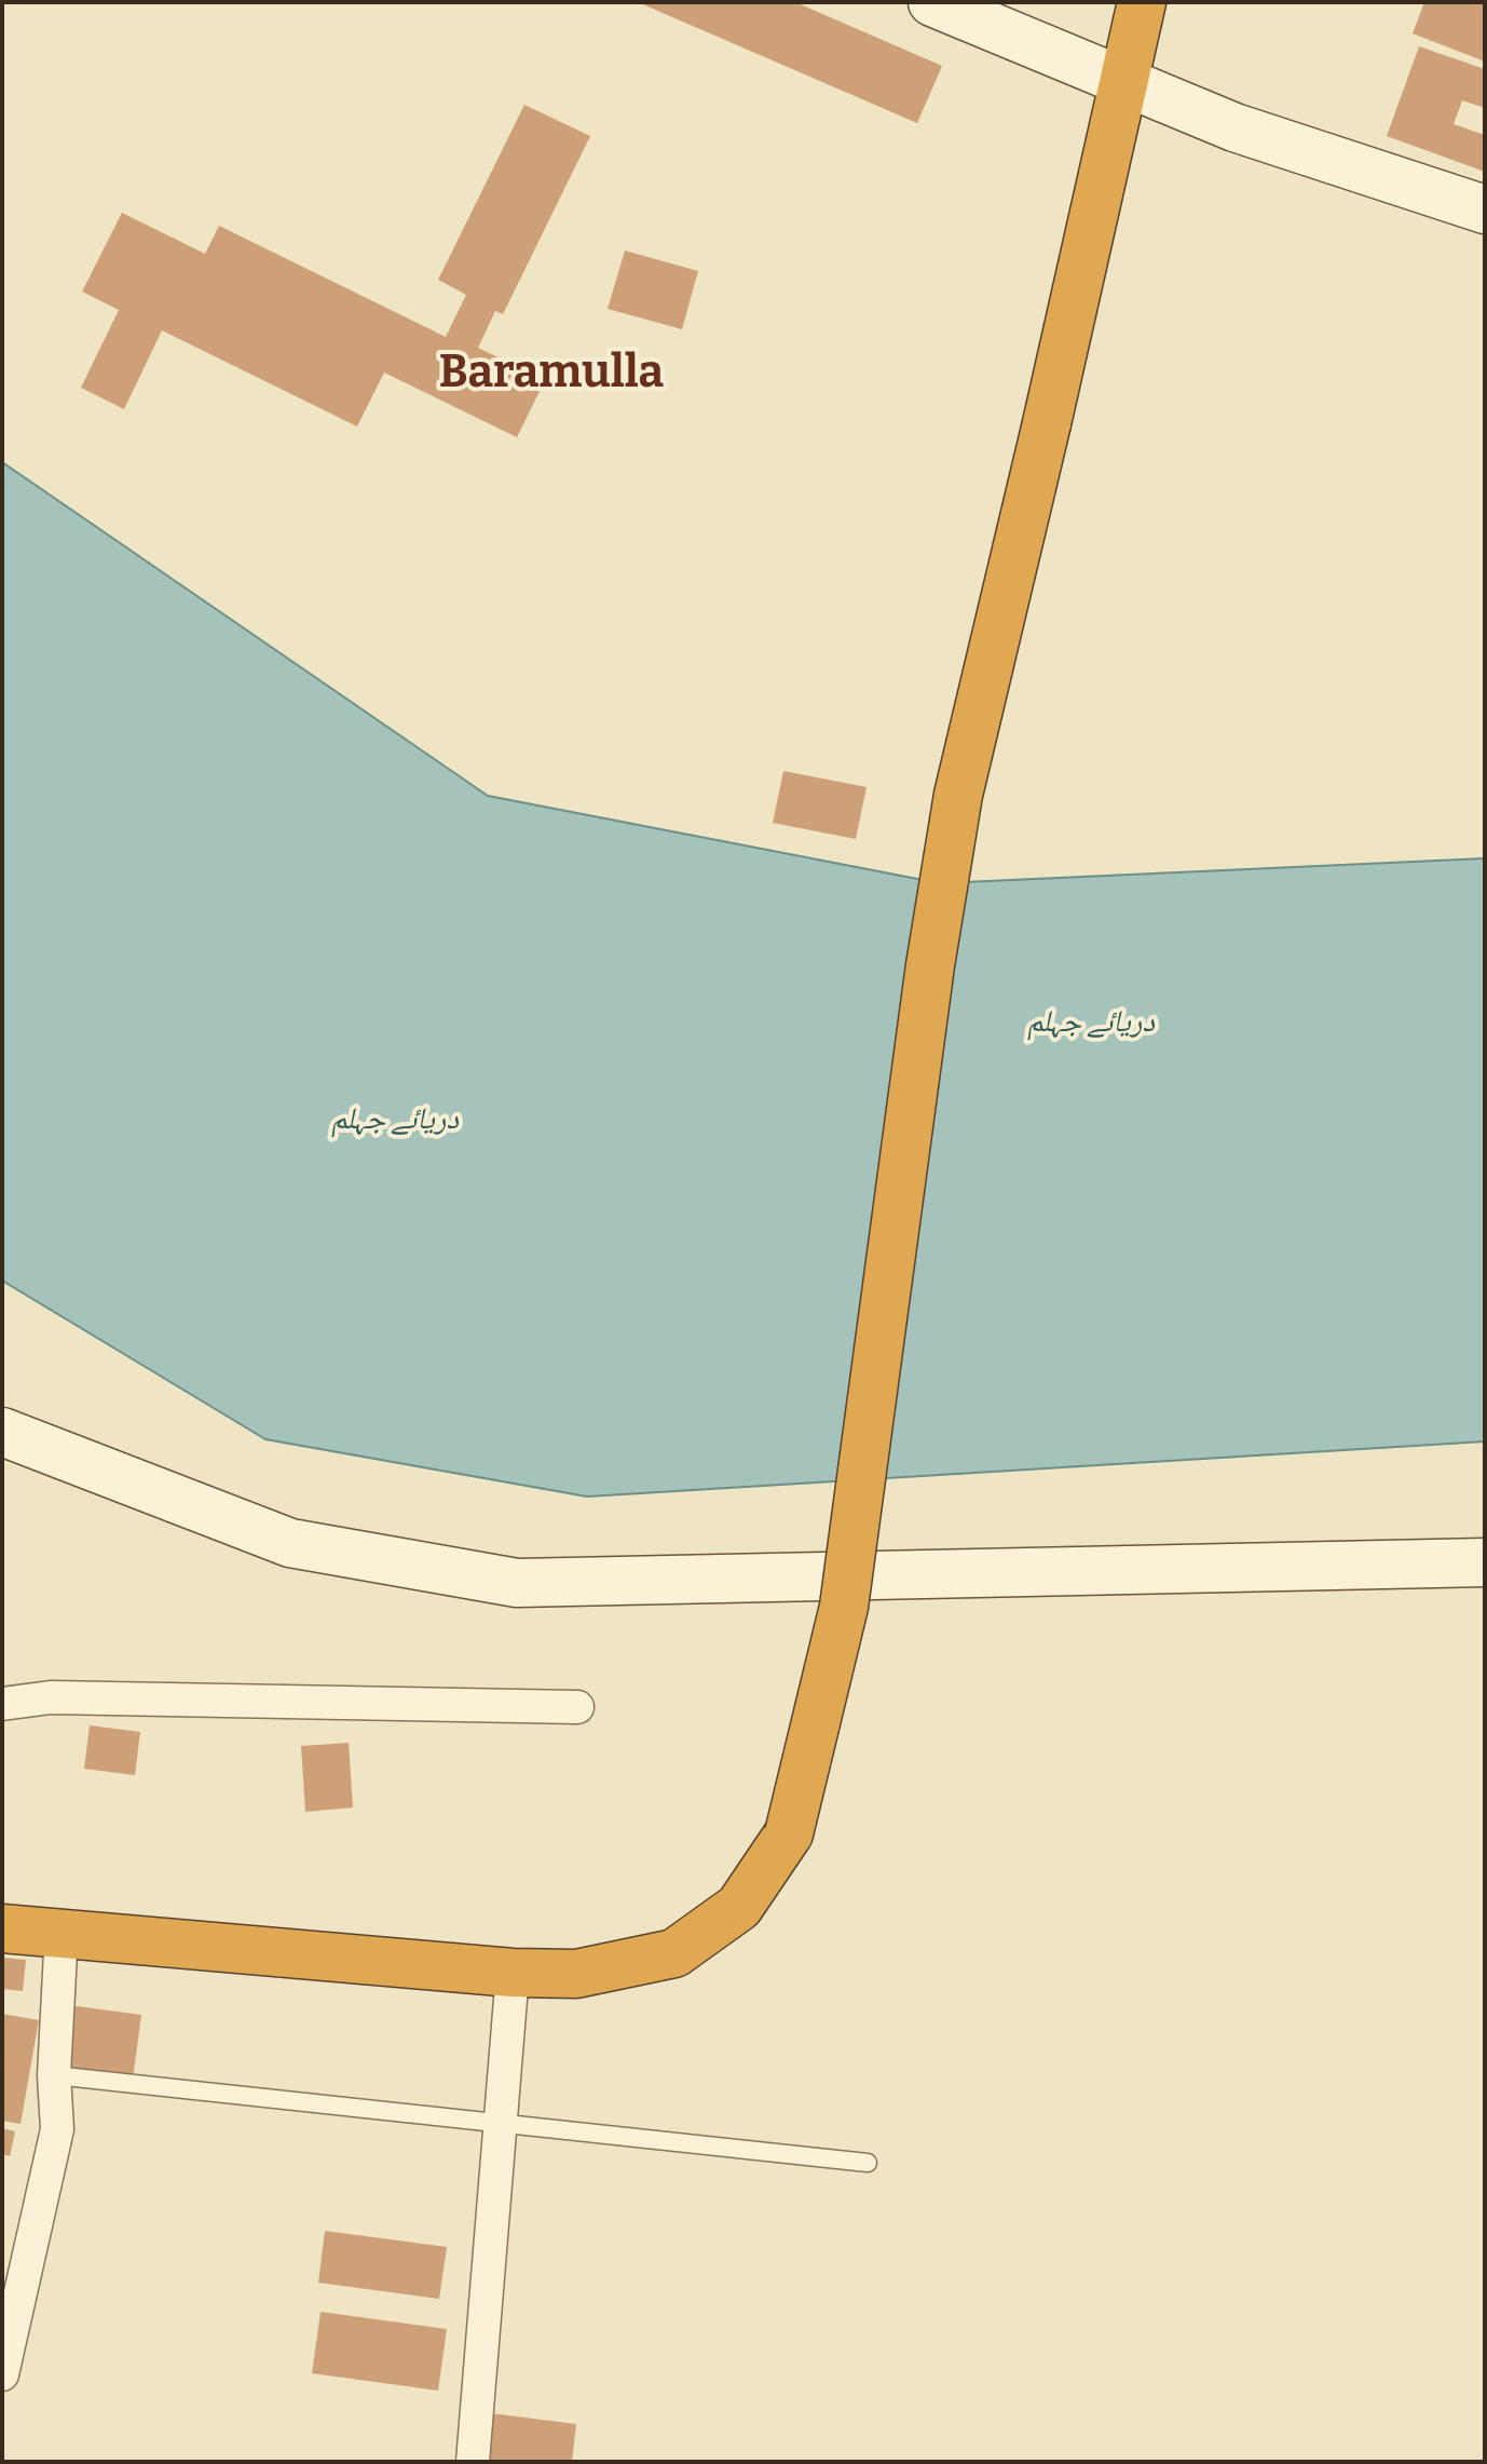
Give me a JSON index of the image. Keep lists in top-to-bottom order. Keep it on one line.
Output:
{"districts":["Baramulla"],"water":["دریائے جہلم"]}
